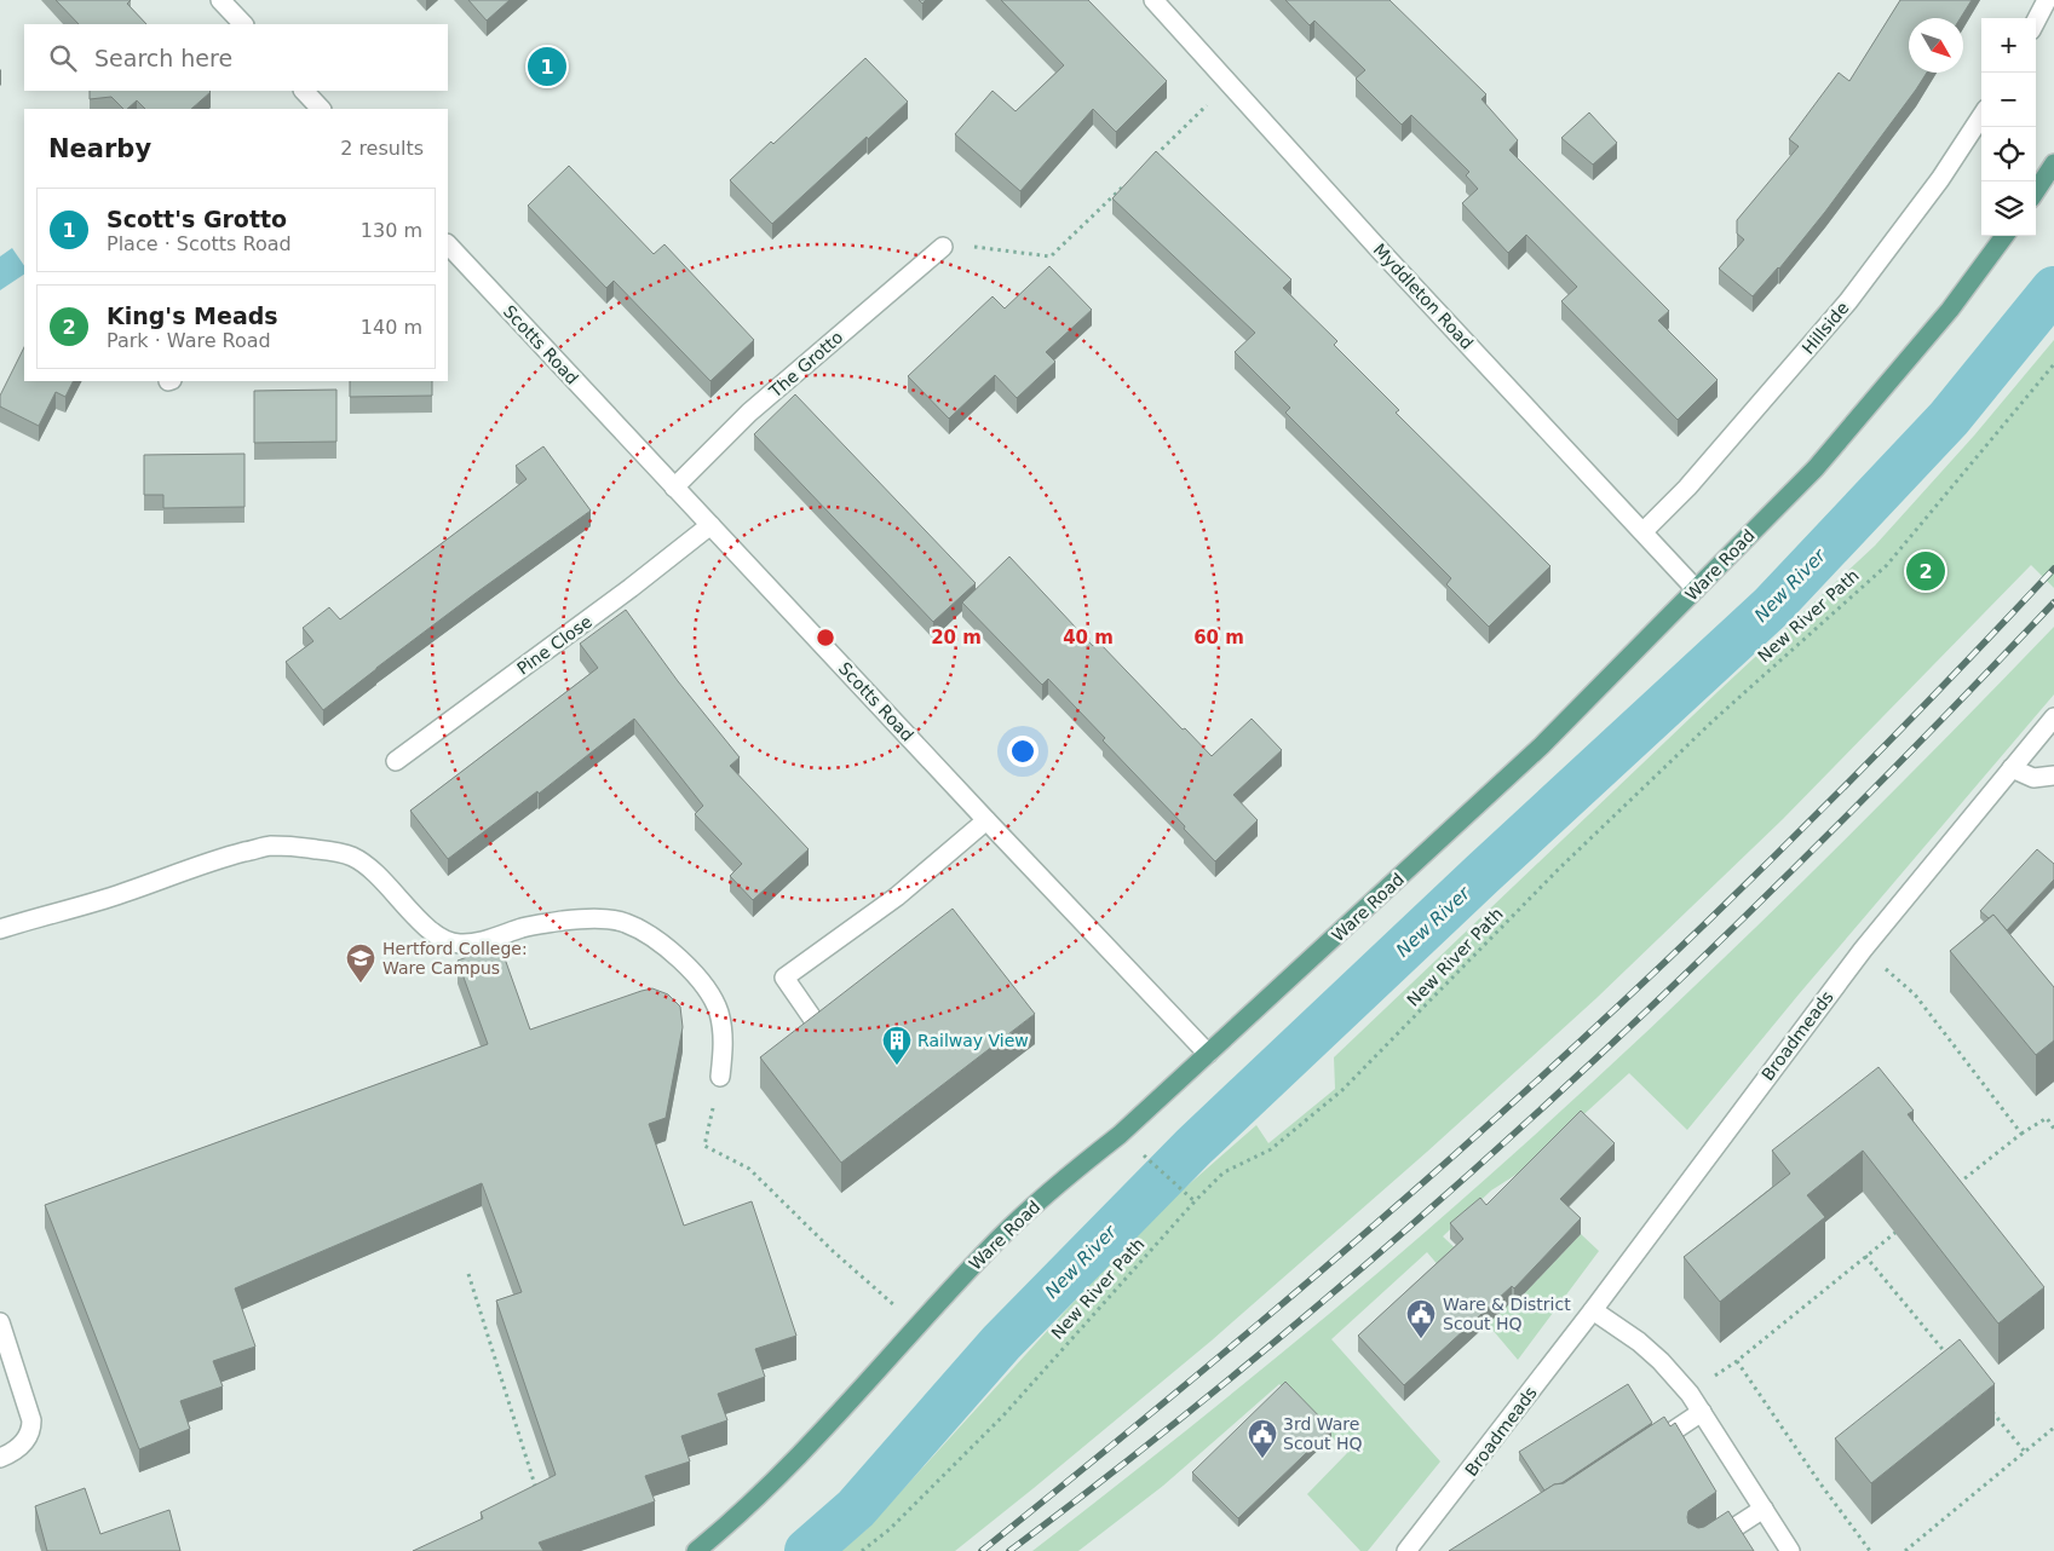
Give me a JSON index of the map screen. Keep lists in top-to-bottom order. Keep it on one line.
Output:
{"streets":{"main road":["Ware Road"],"street":["Myddleton Road","Hillside","Scotts Road","The Grotto","Pine Close","Broadmeads"],"path":["New River Path"]},"crossings":[["Myddleton Road","Hillside"],["Myddleton Road","Ware Road"],["Scotts Road","The Grotto"],["Scotts Road","Ware Road"],["Scotts Road","Pine Close"]],"water":["New River"],"places":{"school or university":["Hertford College: Ware Campus"],"building":["Railway View"],"public building":["Ware & District Scout HQ","3rd Ware Scout HQ"]},"north":"bottom right","page":{"map_buttons":["+","−"],"search":"Search here","pins":["1","2"],"heading":["Nearby","2 results"],"list":[{"mark":"1","name":"Scott's Grotto","note":"Place · Scotts Road","value":"130 m"},{"mark":"2","name":"King's Meads","note":"Park · Ware Road","value":"140 m"}]},"rings":["20 m","40 m","60 m"]}
